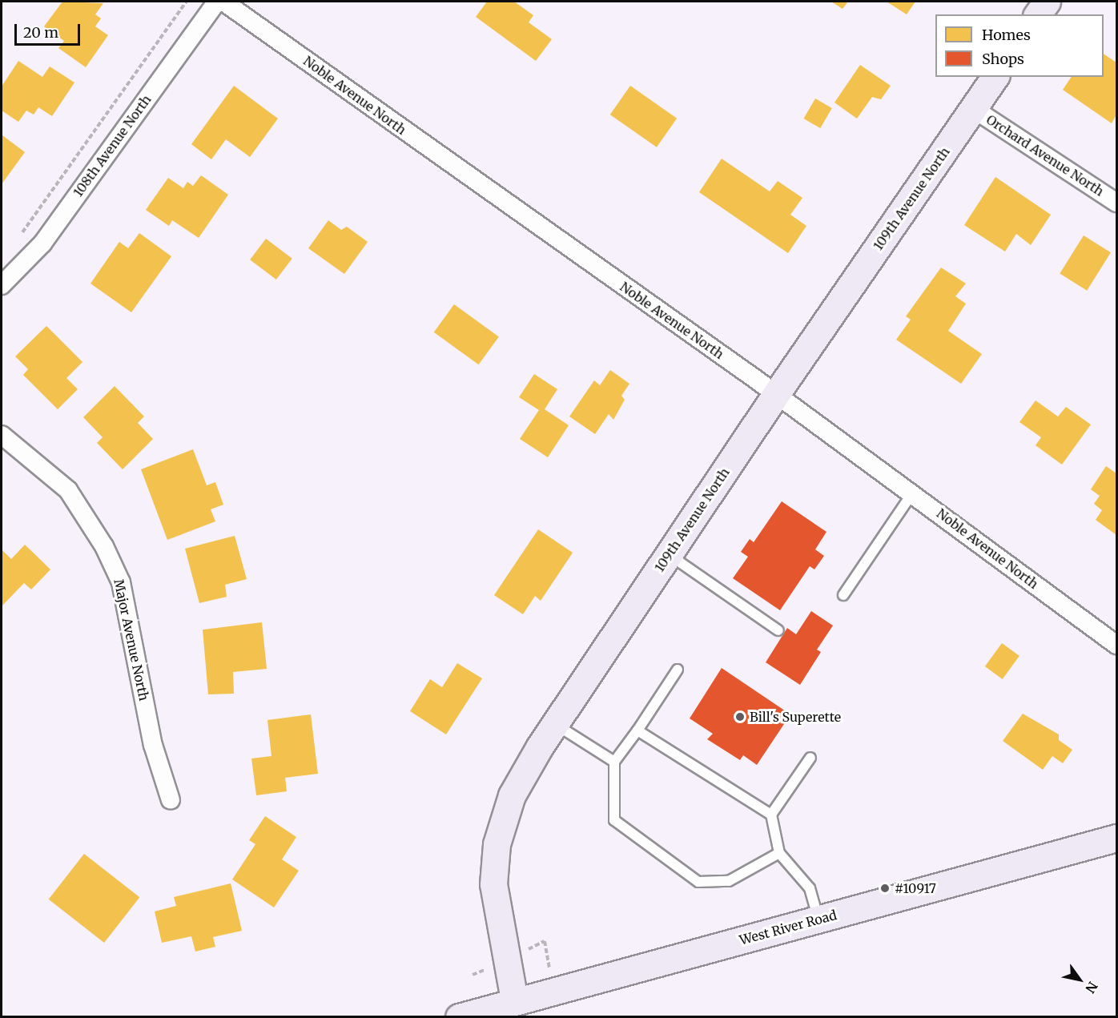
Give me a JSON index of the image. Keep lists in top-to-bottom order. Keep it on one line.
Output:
{"streets":{"street":["Noble Avenue North","108th Avenue North","Orchard Avenue North","109th Avenue North","Major Avenue North","West River Road"]},"crossings":[["Noble Avenue North","109th Avenue North"],["Orchard Avenue North","109th Avenue North"],["109th Avenue North","West River Road"]],"places":["Bill's Superette","#10917"],"legend":["Homes","Shops"],"scale_bar":"20 m","north":"bottom right"}
